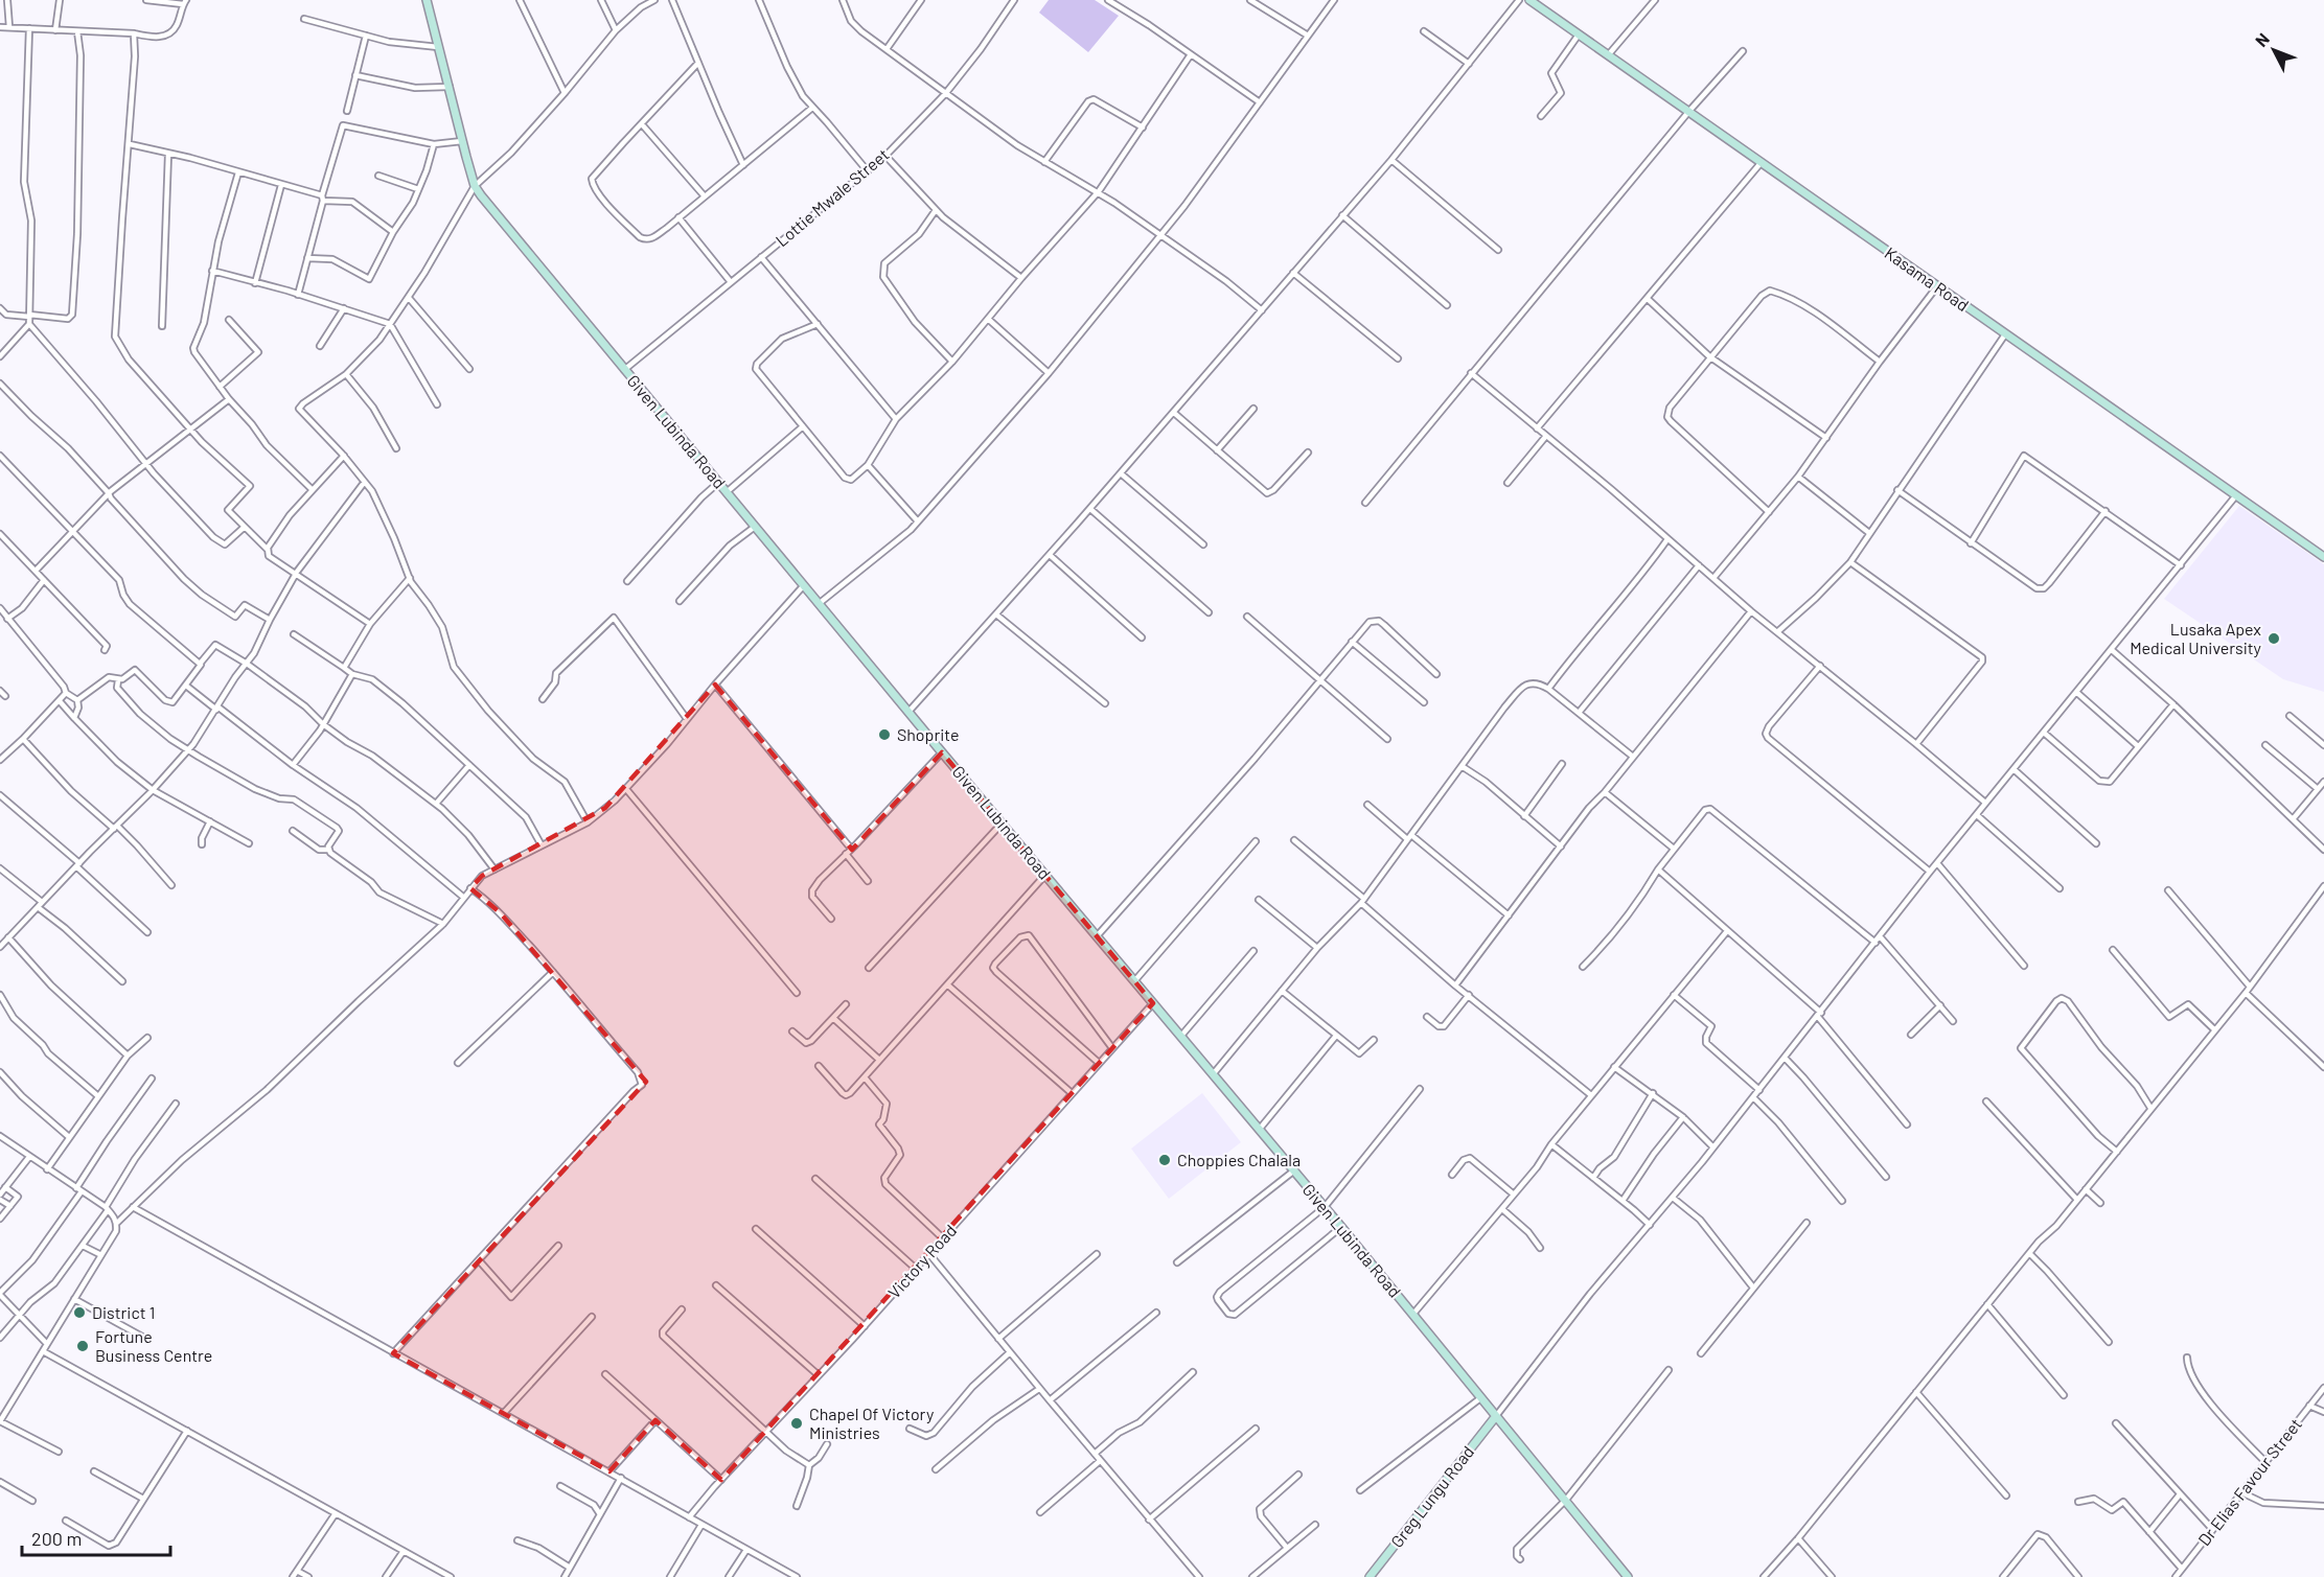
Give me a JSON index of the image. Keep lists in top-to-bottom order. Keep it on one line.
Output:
{"streets":{"street":["Lottie Mwale Street","Kasama Road","Given Lubinda Road","Victory Road","Dr Elias Favour Street","Greg Lungu Road"]},"crossings":[["Lottie Mwale Street","Given Lubinda Road"],["Given Lubinda Road","Victory Road"],["Given Lubinda Road","Greg Lungu Road"]],"places":["Lusaka Apex Medical University","Shoprite","Choppies Chalala","District 1","Fortune Business Centre","Chapel Of Victory Ministries"],"scale_bar":"200 m","north":"top left"}
